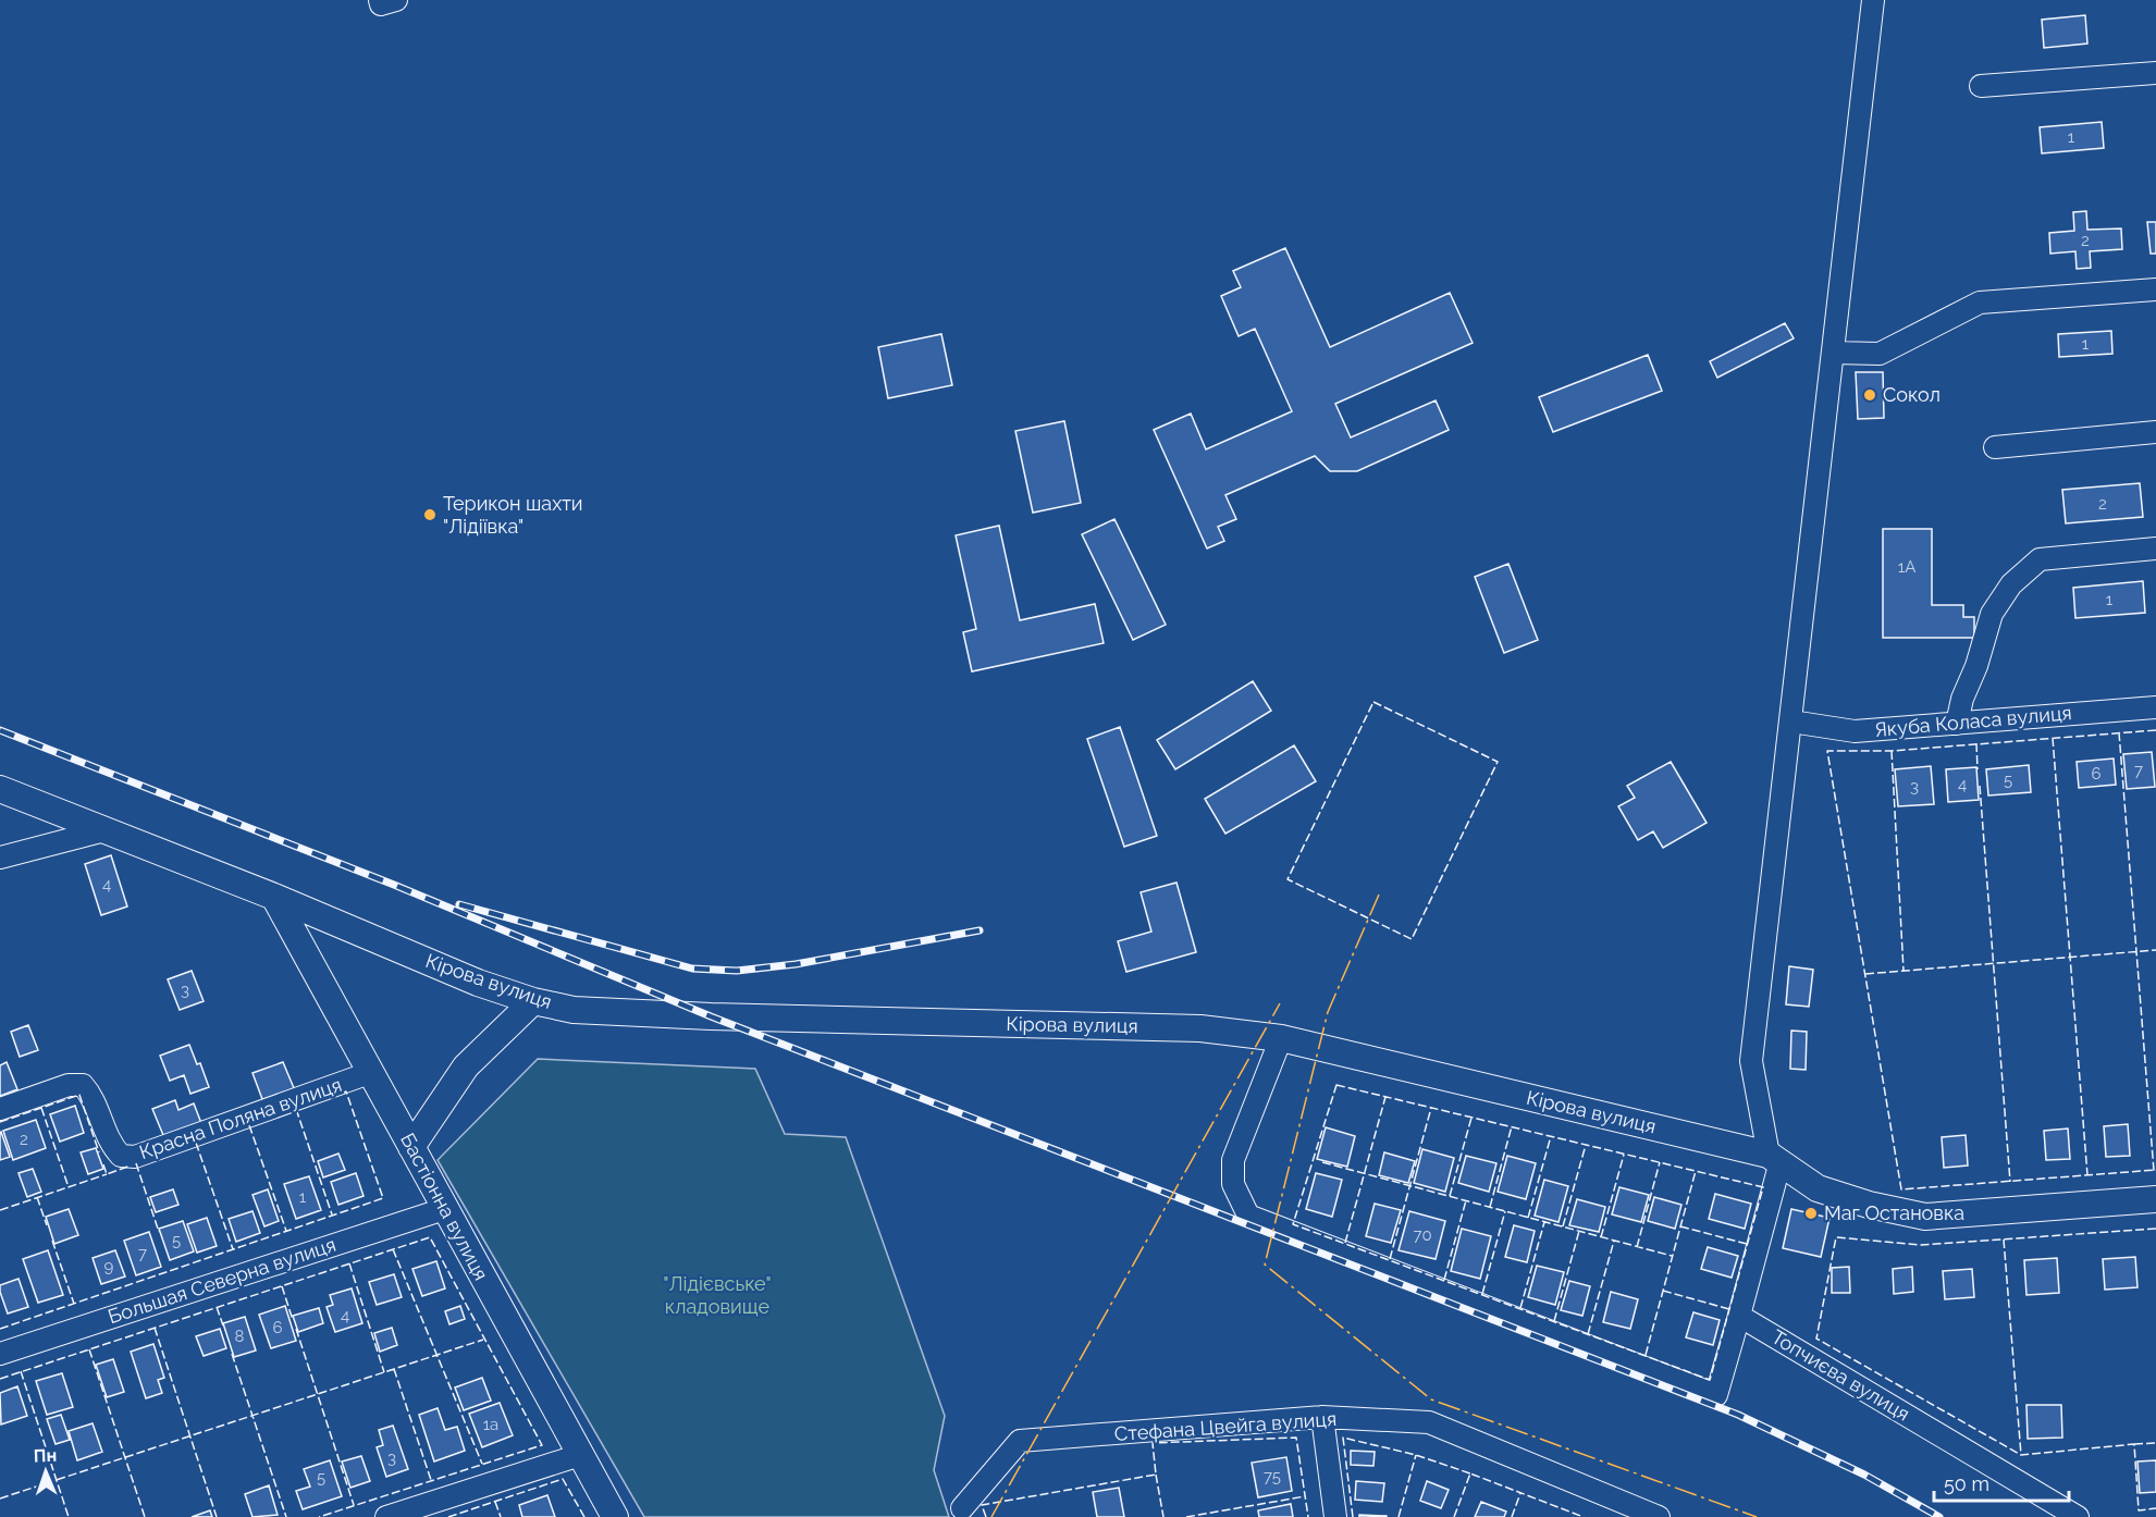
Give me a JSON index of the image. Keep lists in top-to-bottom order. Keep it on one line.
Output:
{"streets":{"main road":["Кірова вулиця","Бастіонна вулиця"],"street":["Якуба Коласа вулиця","Красна Поляна вулиця","Большая Северна вулиця","Топчиєва вулиця","Стефана Цвейга вулиця"]},"crossings":[["Кірова вулиця","Бастіонна вулиця"],["Красна Поляна вулиця","Бастіонна вулиця"],["Бастіонна вулиця","Большая Северна вулиця"]],"parks":["\"Лідієвське\" кладовище"],"places":["Сокол","Терикон шахти \"Лідіївка\"","Маг Остановка"],"house_numbers":["1","2","1","2","1А","1","7","6","5","4","3","4","3","2","1","70","5","7","9","4","6","8","1а","3","75","5"],"scale_bar":"50 m","north":"top"}
